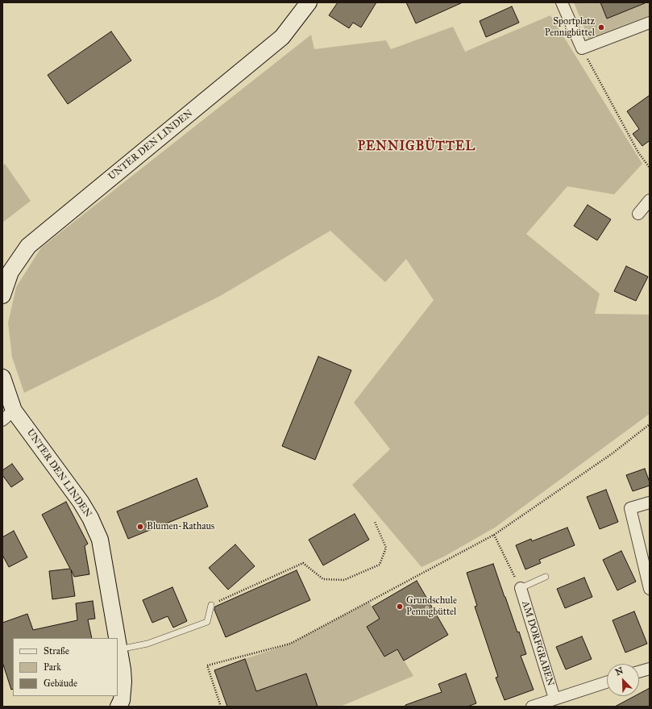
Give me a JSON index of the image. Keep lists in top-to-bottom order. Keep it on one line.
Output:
{"streets":{"street":["UNTER DEN LINDEN","AM DORFGRABEN"]},"districts":["PENNIGBÜTTEL"],"places":["Sportplatz Pennigbüttel","Blumen-Rathaus","Grundschule Pennigbüttel"],"legend":["Straße","Park","Gebäude"],"north":"top left"}
